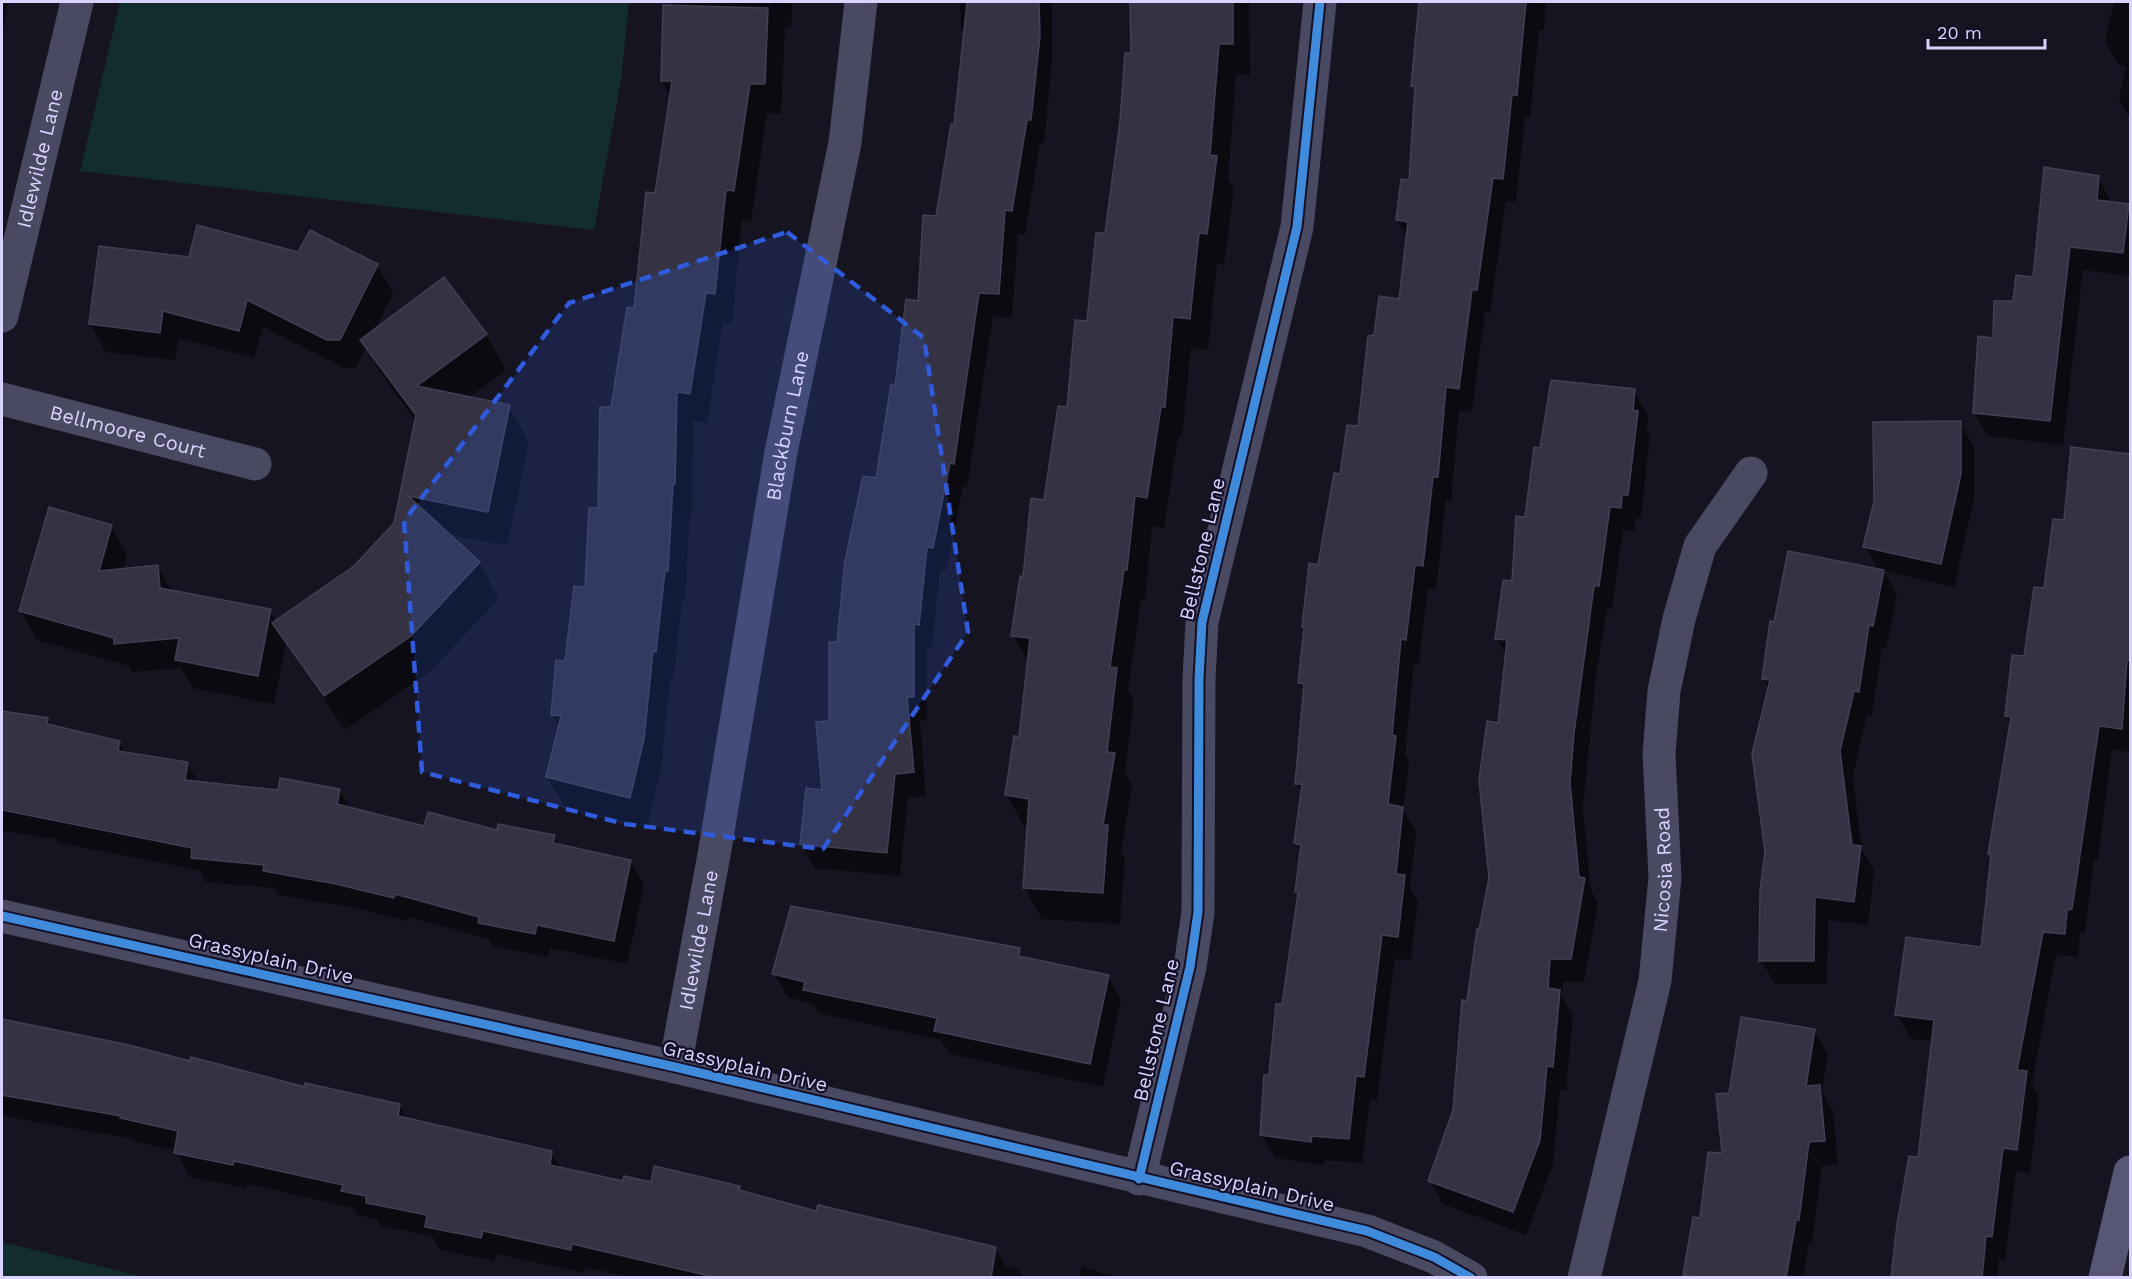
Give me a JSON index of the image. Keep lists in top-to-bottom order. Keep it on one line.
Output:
{"streets":{"street":["Idlewilde Lane","Blackburn Lane","Bellmoore Court","Bellstone Lane","Nicosia Road","Grassyplain Drive"]},"crossings":[["Idlewilde Lane","Blackburn Lane"],["Idlewilde Lane","Grassyplain Drive"],["Bellstone Lane","Grassyplain Drive"]],"scale_bar":"20 m"}
